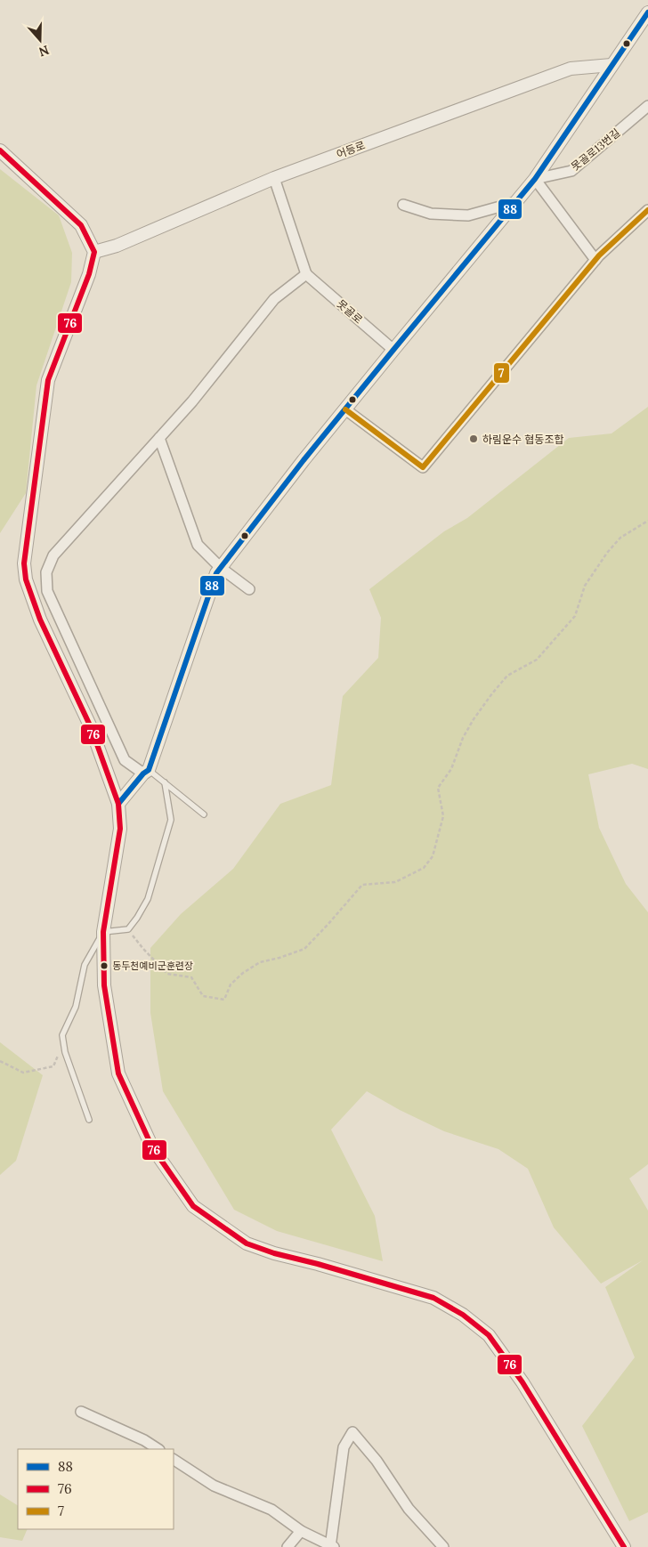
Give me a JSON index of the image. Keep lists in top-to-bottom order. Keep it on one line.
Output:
{"streets":{"street":["어등로","못골로13번길","못골로"]},"places":["하림운수 협동조합","동두천예비군훈련장"],"lines":["transit line 88","transit line 76","transit line 7"],"legend":["88","76","7"],"north":"bottom"}
